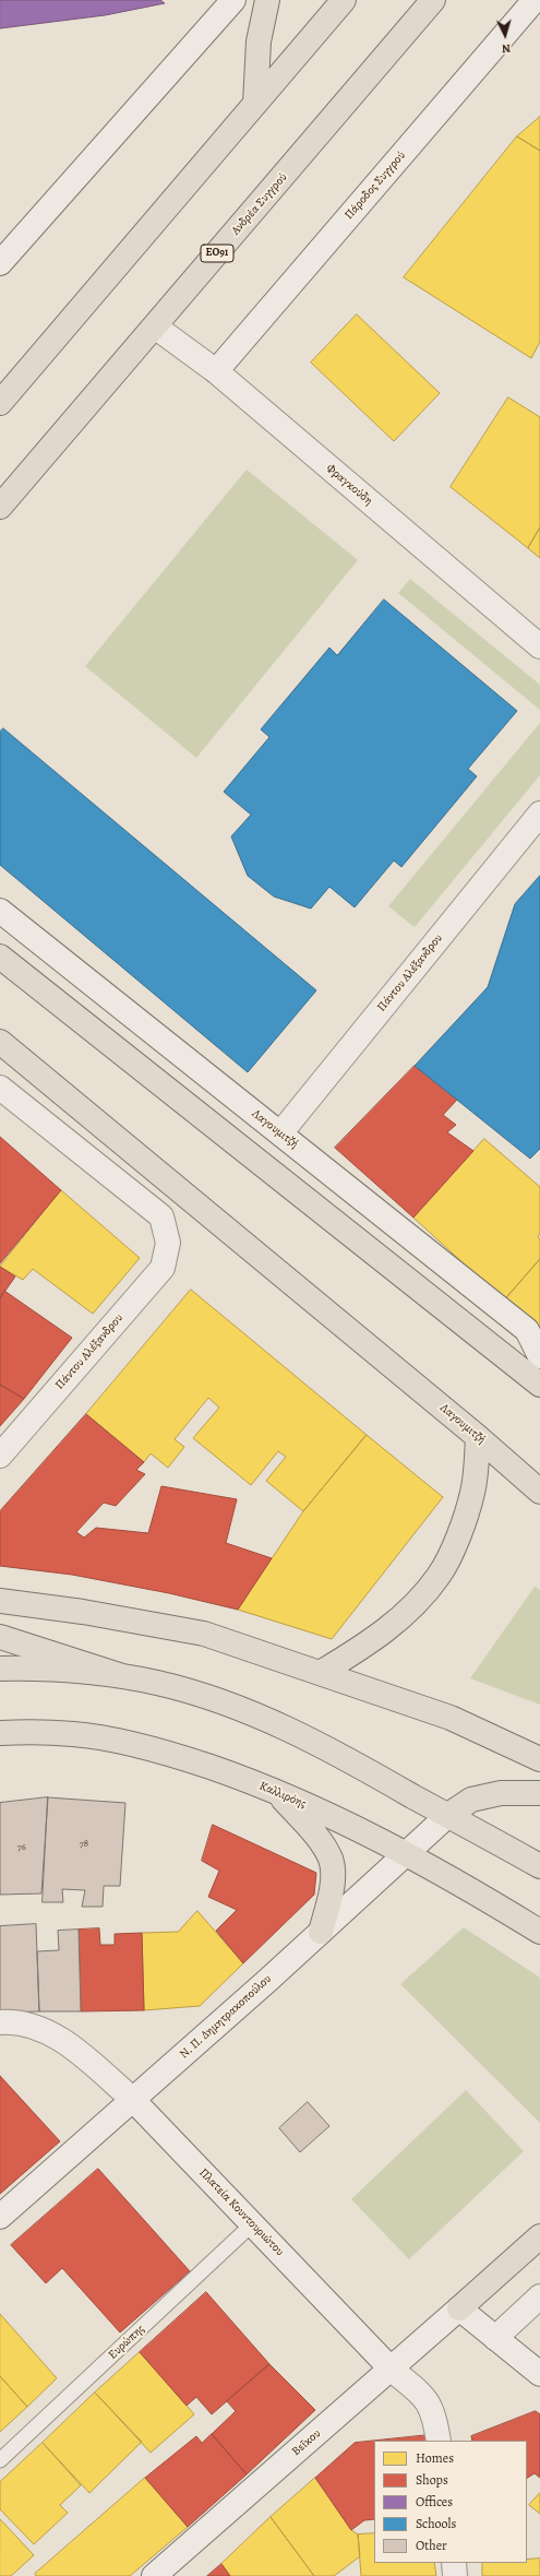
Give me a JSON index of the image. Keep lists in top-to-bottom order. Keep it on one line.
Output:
{"streets":{"main road":["Ανδρέα Συγγρού","ΕΟ91","Λαγουμιτζή","Καλλιρόης"],"street":["Πάροδος Συγγρού","Φραγκούδη","Πάντου Αλέξανδρου","Ν. Π. Δημητρακοπούλου","Πλατεία Κουντουριώτου","Βεΐκου"],"lane":["Ευρώπης"]},"crossings":[["Πάροδος Συγγρού","Φραγκούδη"],["Ανδρέα Συγγρού","Φραγκούδη"],["Πάντου Αλέξανδρου","Λαγουμιτζή"],["Καλλιρόης","Ν. Π. Δημητρακοπούλου"],["Ν. Π. Δημητρακοπούλου","Πλατεία Κουντουριώτου"],["Πλατεία Κουντουριώτου","Ευρώπης"],["Πλατεία Κουντουριώτου","Βεΐκου"]],"house_numbers":["78","76"],"legend":["Homes","Shops","Offices","Schools","Other"],"north":"bottom"}
